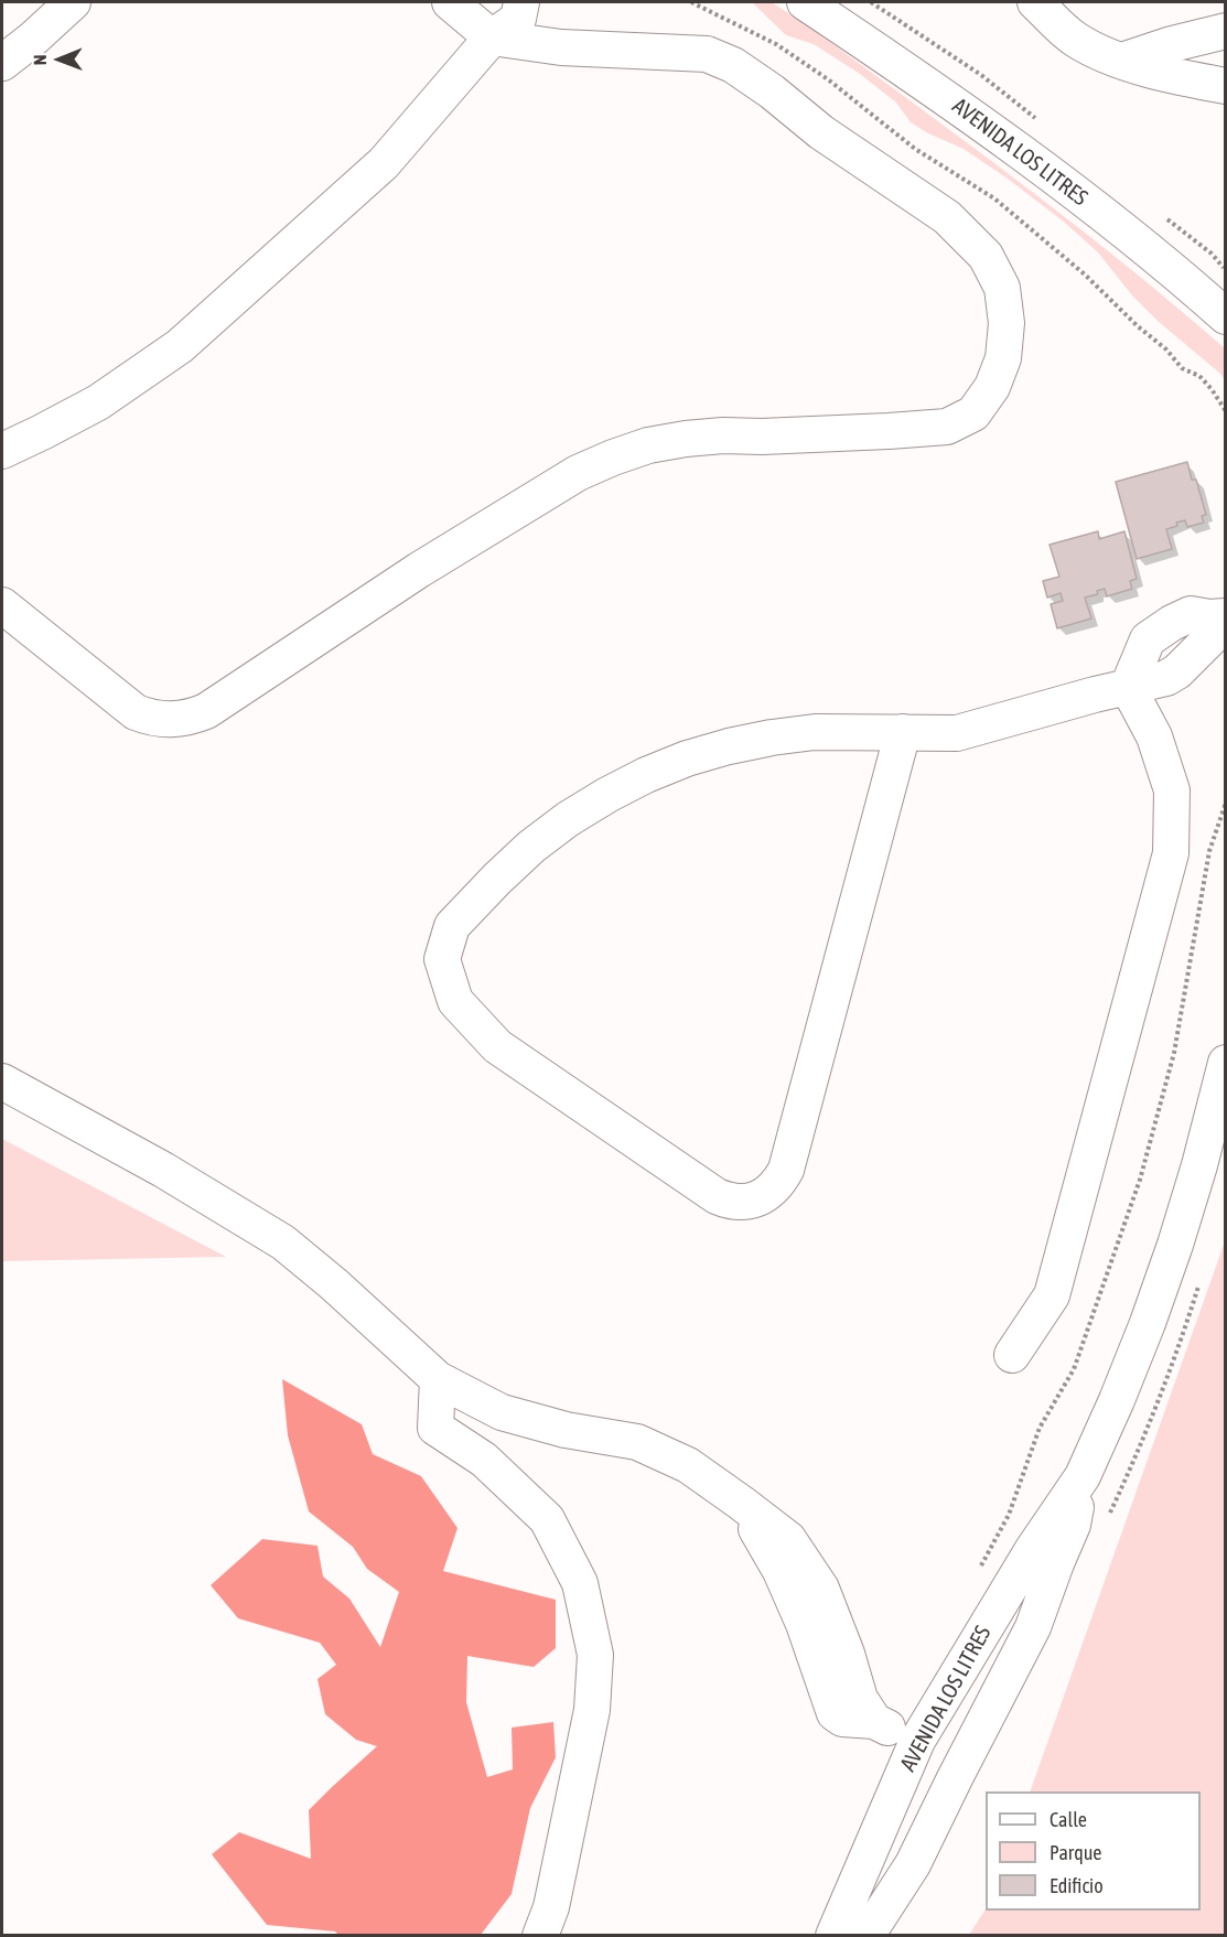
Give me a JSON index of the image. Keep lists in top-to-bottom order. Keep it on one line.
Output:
{"streets":{"street":["AVENIDA LOS LITRES"]},"legend":["Calle","Parque","Edificio"],"north":"left"}
